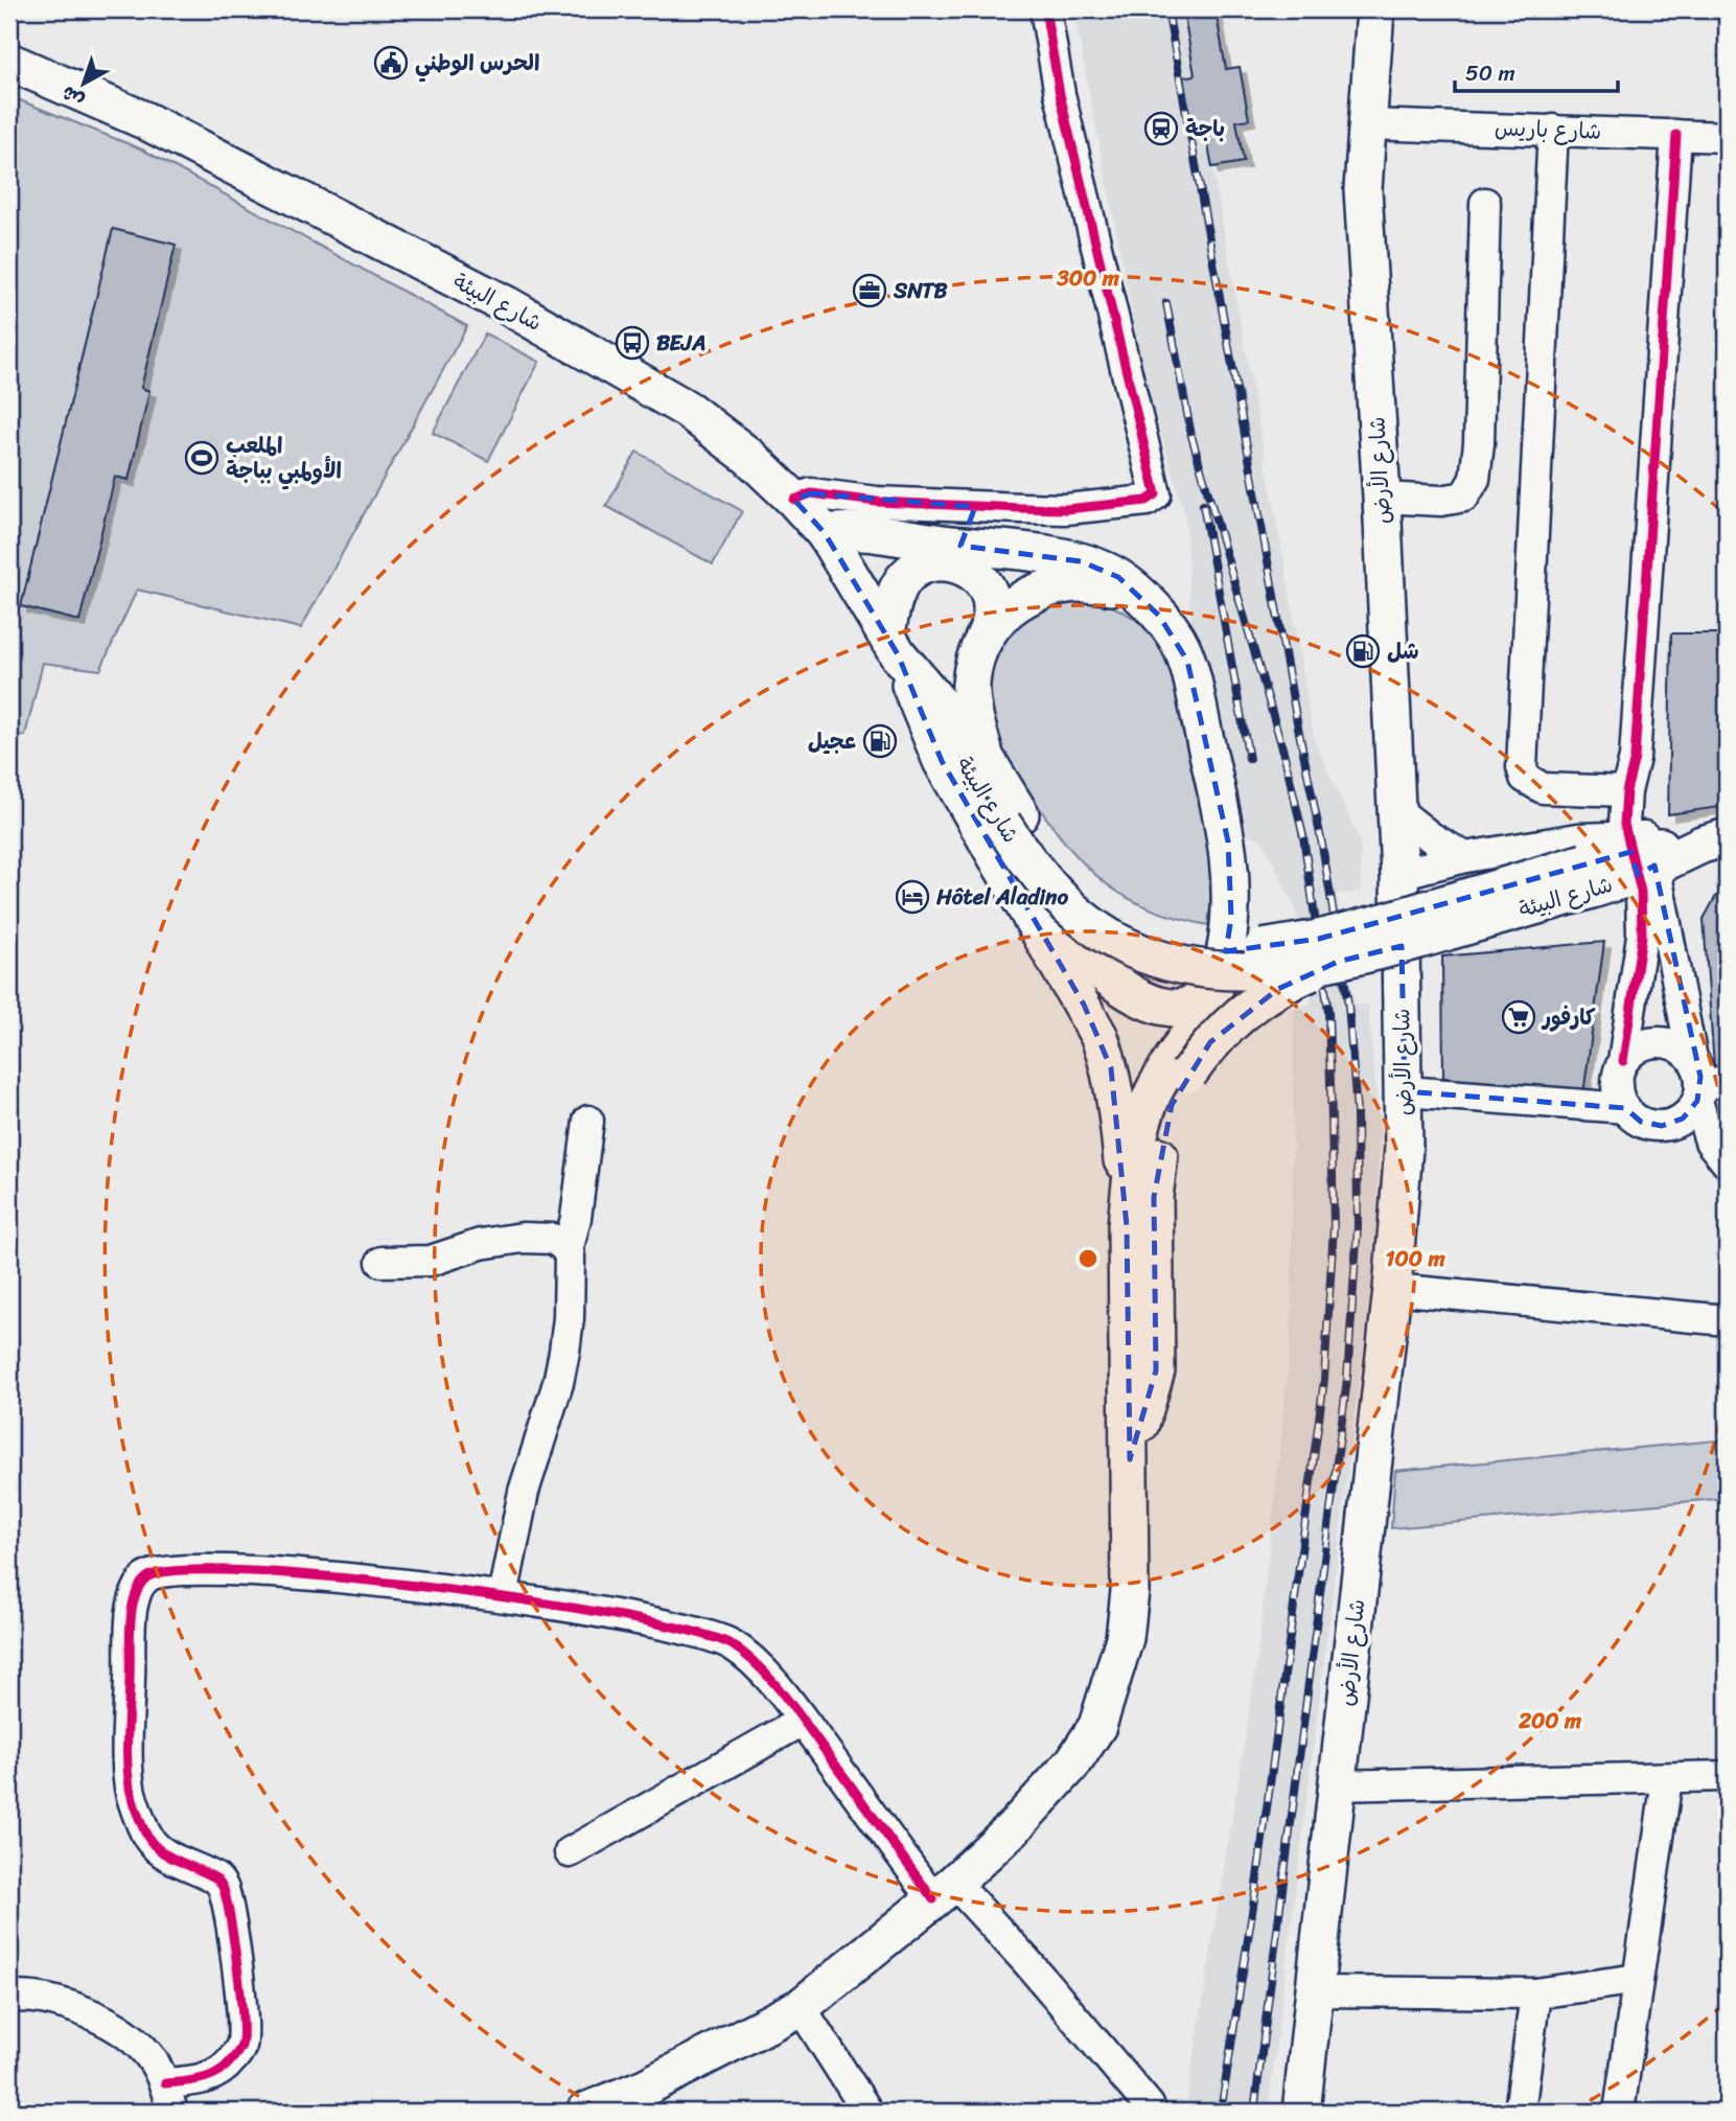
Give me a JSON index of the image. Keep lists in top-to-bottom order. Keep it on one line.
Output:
{"streets":{"main road":["شارع البيئة","شارع الأرض"],"street":["شارع باريس"]},"crossings":[["شارع باريس","شارع الأرض"]],"places":{"public building":["الحرس الوطني"],"station":["باجة"],"office":["SNTB"],"bus stop":["BEJA"],"sports":["الملعب الأولمبي بباجة"],"fuel station":["شل","عجيل"],"hotel":["Hôtel Aladino"],"supermarket":["كارفور"]},"scale_bar":"50 m","north":"bottom left","rings":["300 m","100 m","200 m"]}
